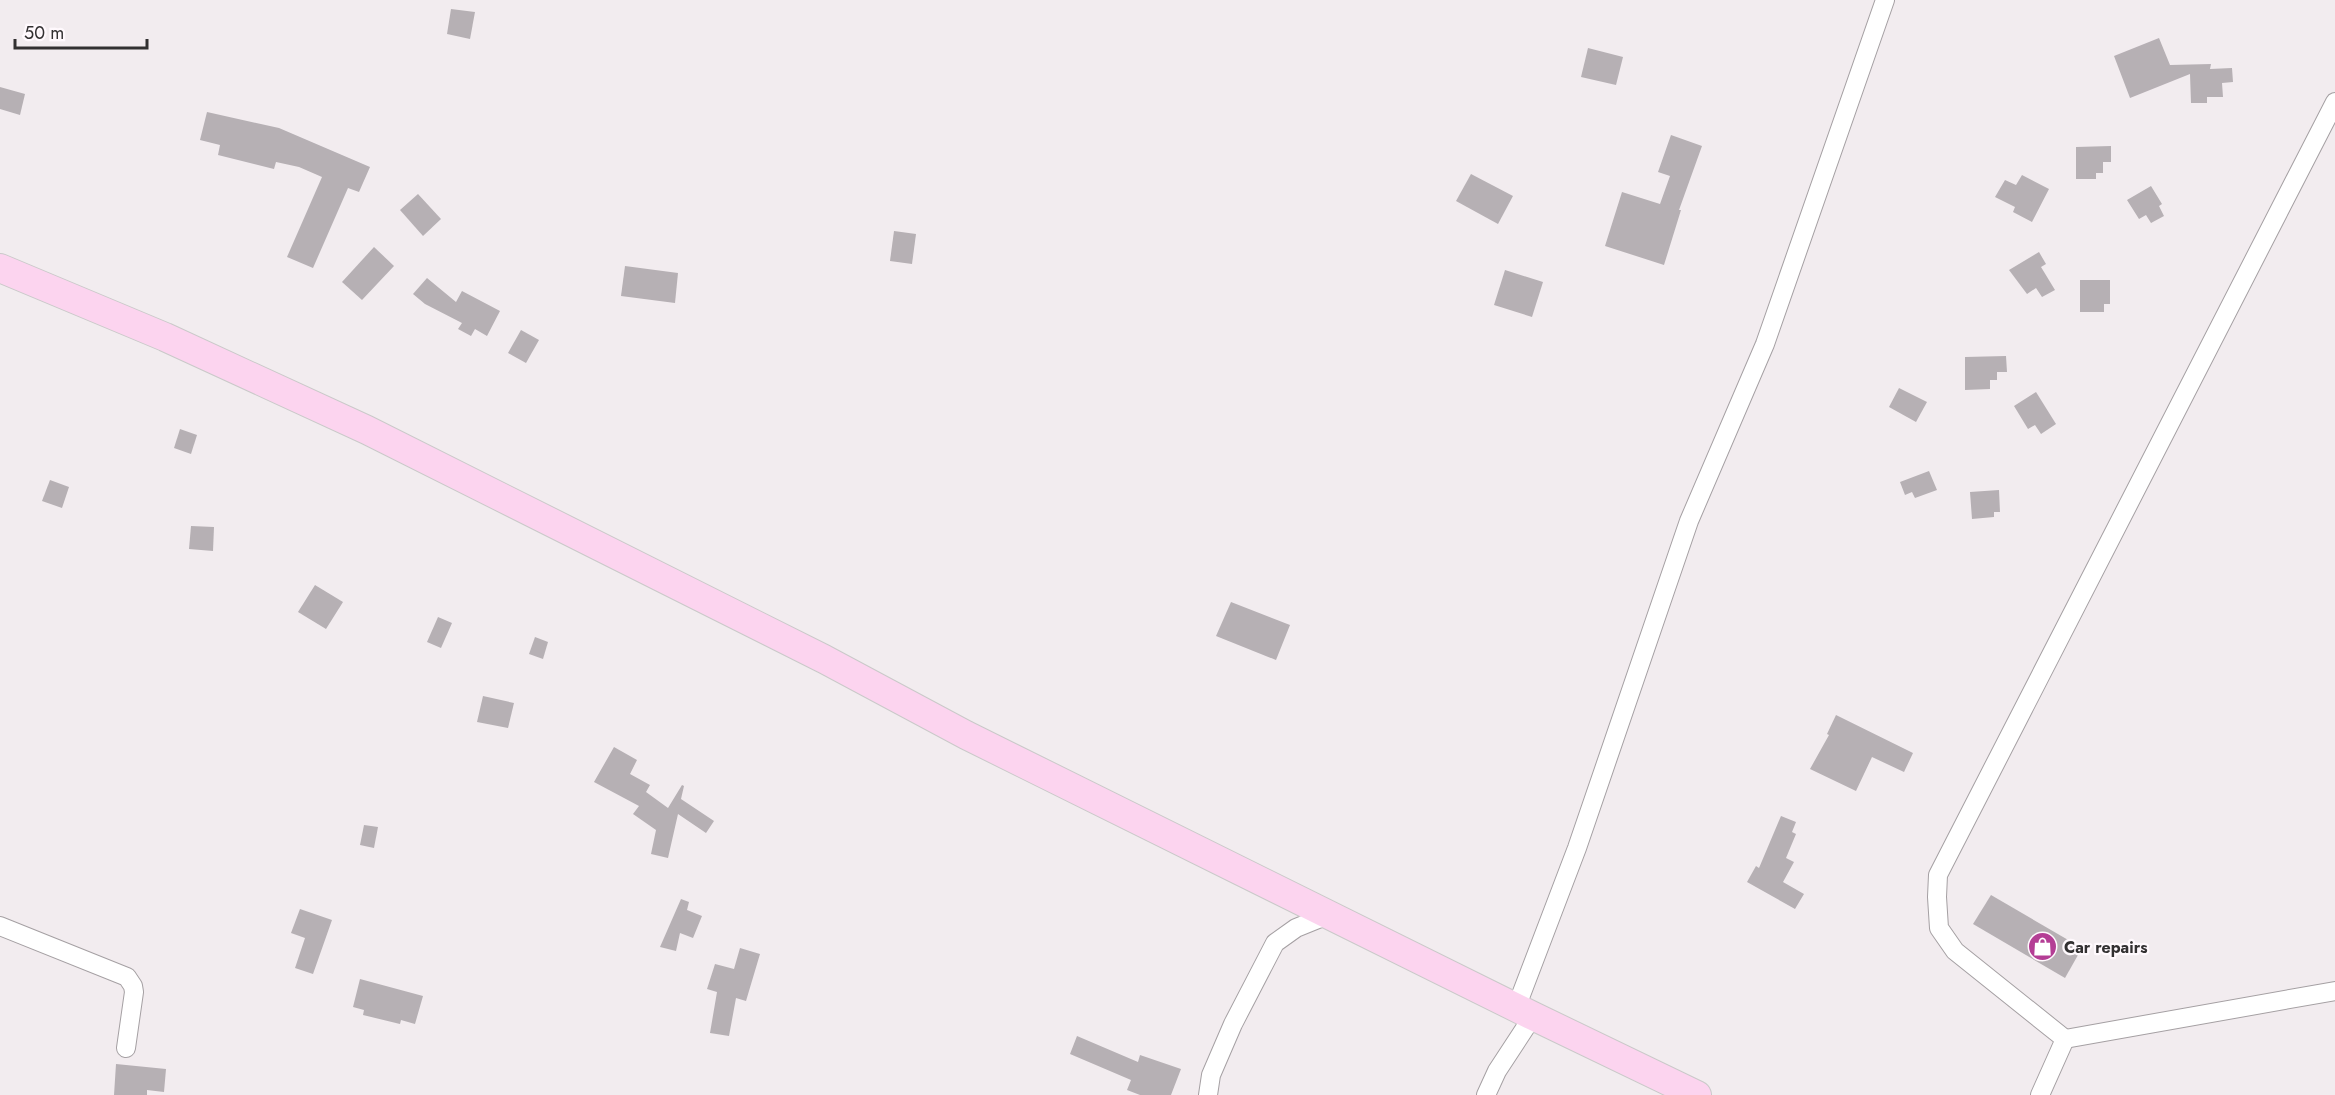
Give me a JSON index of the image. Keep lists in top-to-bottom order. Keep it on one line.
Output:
{"places":{"shop":["Car repairs"]},"scale_bar":"50 m"}
